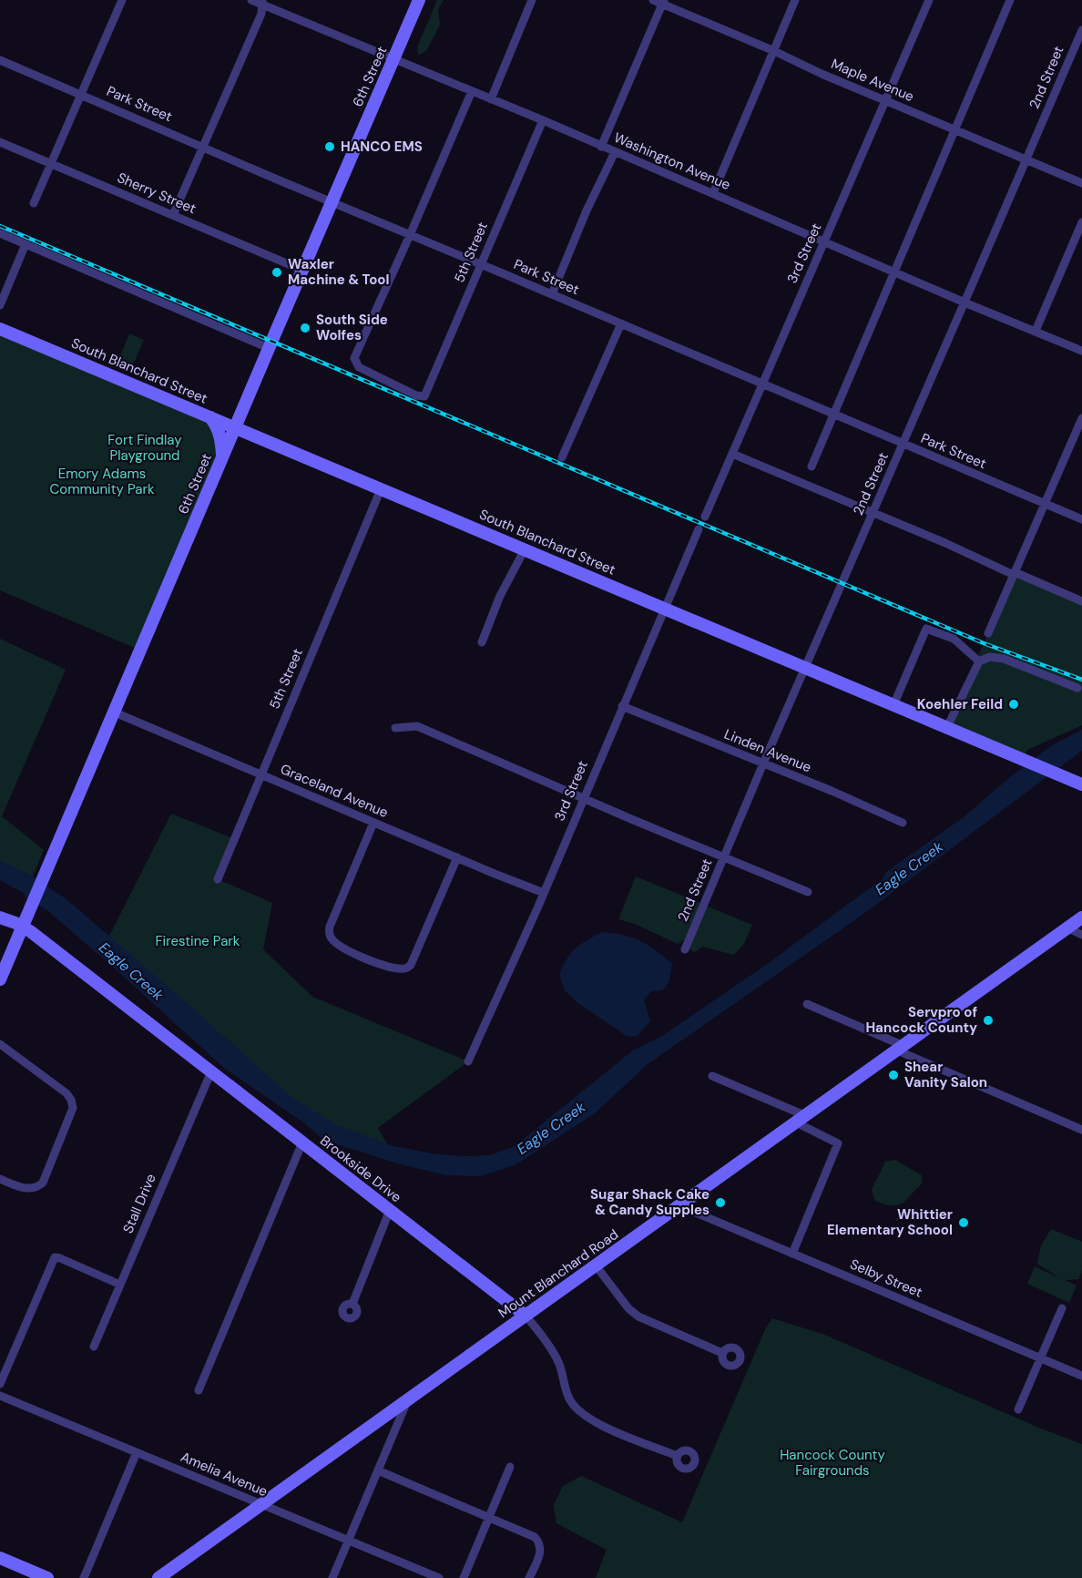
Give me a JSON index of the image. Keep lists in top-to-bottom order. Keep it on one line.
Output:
{"streets":{"street":["6th Street","2nd Street","Maple Avenue","Park Street","Washington Avenue","Sherry Street","5th Street","3rd Street","South Blanchard Street","Linden Avenue","Graceland Avenue","Brookside Drive","Stall Drive","Mount Blanchard Road","Selby Street","Amelia Avenue"]},"crossings":[["6th Street","Park Street"],["6th Street","Washington Avenue"],["6th Street","Sherry Street"],["6th Street","South Blanchard Street"],["6th Street","Graceland Avenue"],["6th Street","Brookside Drive"],["2nd Street","Maple Avenue"],["2nd Street","Park Street"],["2nd Street","Washington Avenue"],["2nd Street","South Blanchard Street"],["2nd Street","Linden Avenue"],["Maple Avenue","3rd Street"],["Park Street","5th Street"],["Park Street","3rd Street"],["Washington Avenue","5th Street"],["Washington Avenue","3rd Street"],["5th Street","South Blanchard Street"],["5th Street","Graceland Avenue"],["3rd Street","South Blanchard Street"],["3rd Street","Linden Avenue"],["3rd Street","Graceland Avenue"],["Brookside Drive","Stall Drive"],["Brookside Drive","Mount Blanchard Road"],["Mount Blanchard Road","Selby Street"],["Mount Blanchard Road","Amelia Avenue"]],"water":["Eagle Creek"],"parks":["Fort Findlay Playground","Emory Adams Community Park","Firestine Park","Hancock County Fairgrounds"],"places":["HANCO EMS","Waxler Machine & Tool","South Side Wolfes","Koehler Feild","Servpro of Hancock County","Shear Vanity Salon","Sugar Shack Cake & Candy Supples","Whittier Elementary School"]}
